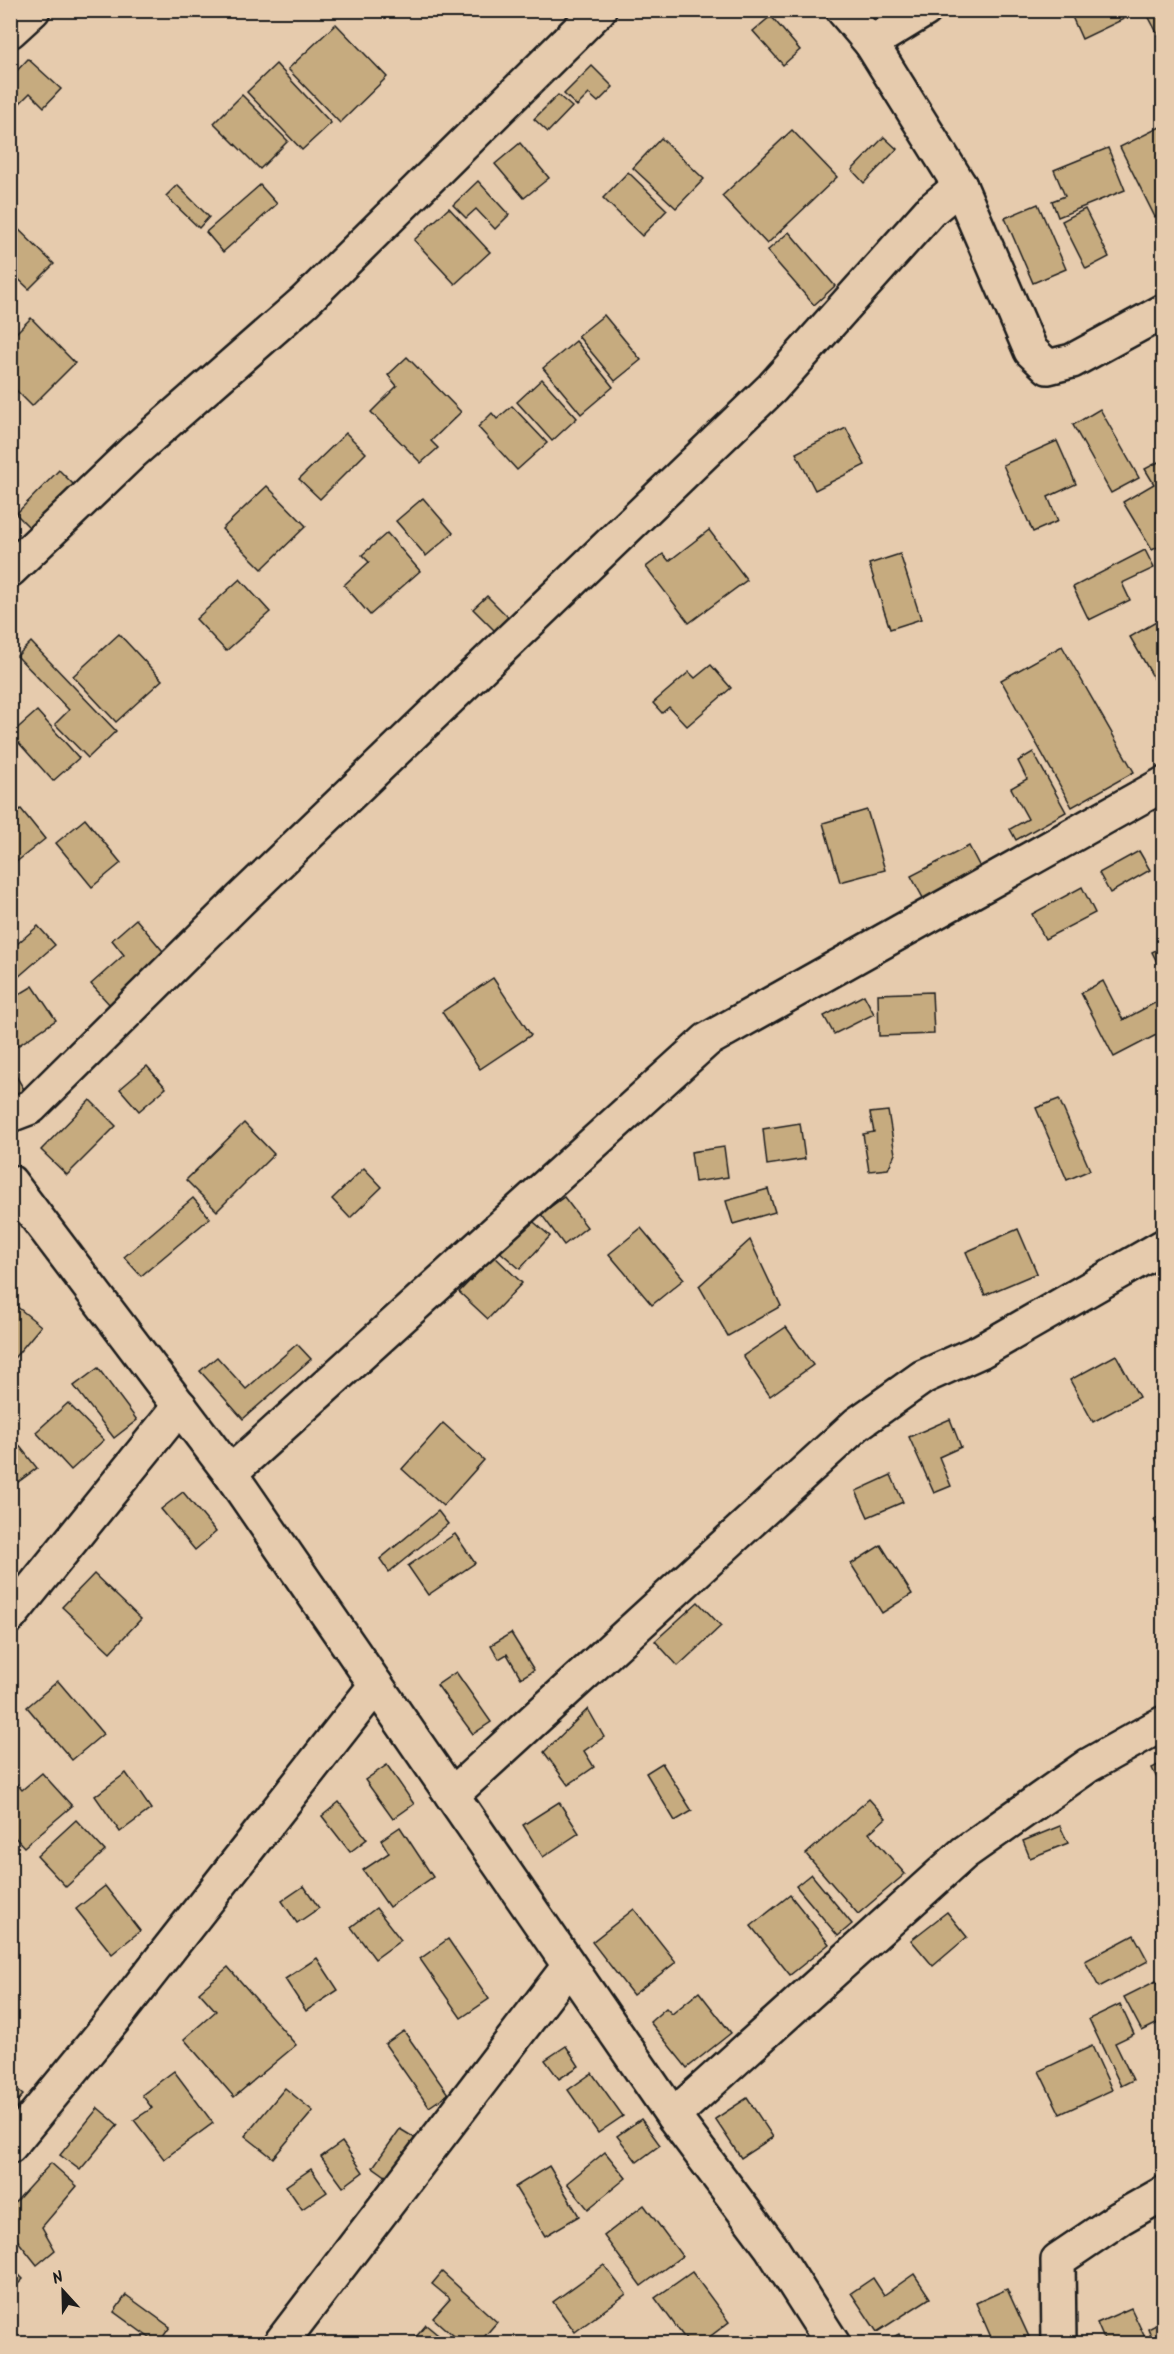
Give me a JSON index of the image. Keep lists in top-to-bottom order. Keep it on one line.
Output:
{"north":"top"}
